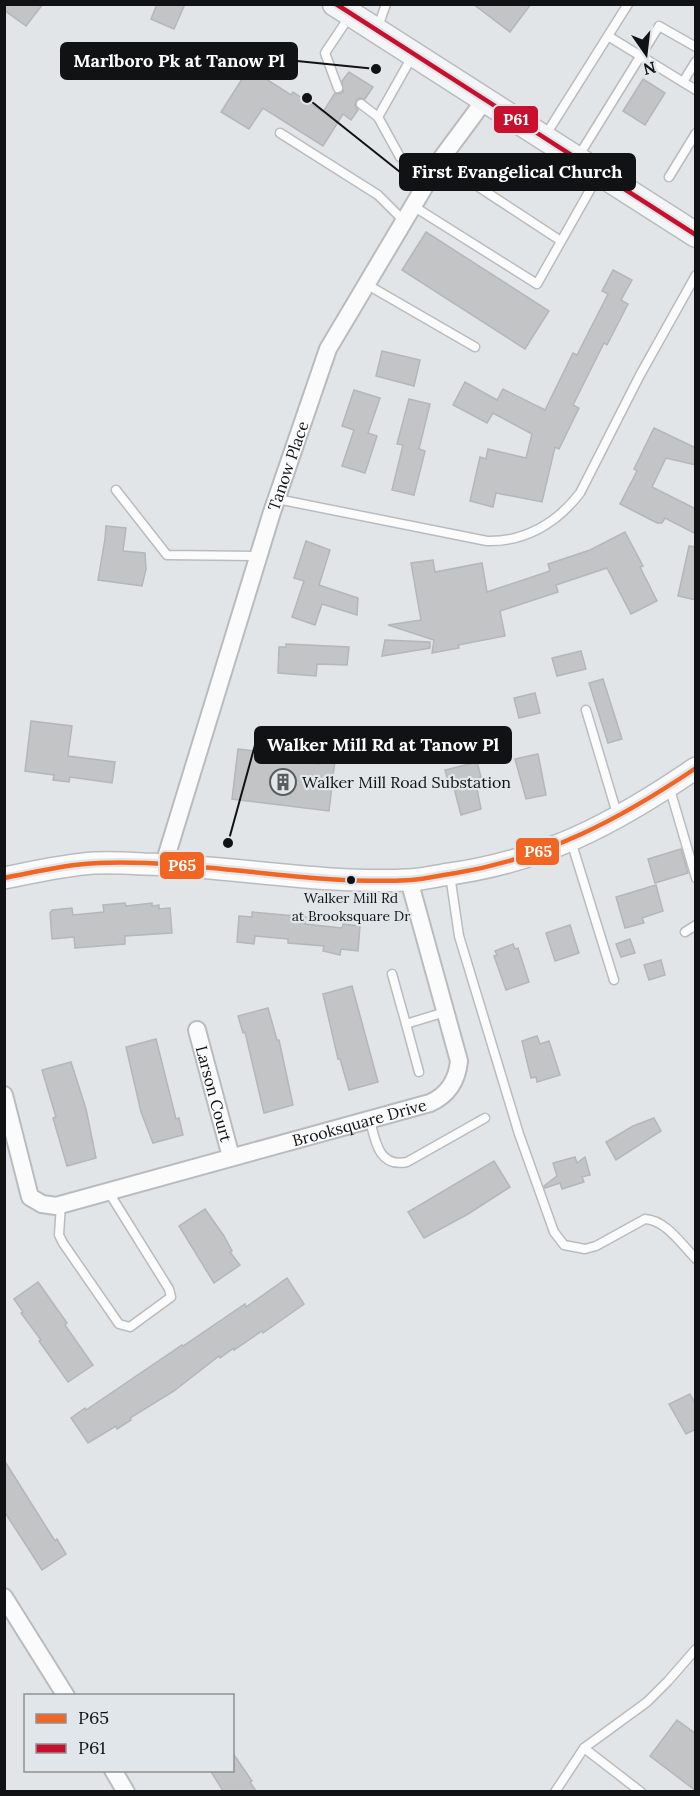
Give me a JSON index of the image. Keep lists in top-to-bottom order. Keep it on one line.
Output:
{"streets":{"street":["Tanow Place","Larson Court","Brooksquare Drive"]},"crossings":[["Larson Court","Brooksquare Drive"]],"places":{"other":["Marlboro Pk at Tanow Pl","First Evangelical Church","Walker Mill Rd at Tanow Pl","Walker Mill Rd at Brooksquare Dr"],"building":["Walker Mill Road Substation"]},"lines":["transit line P61","transit line P65"],"legend":["P65","P61"],"north":"bottom"}
